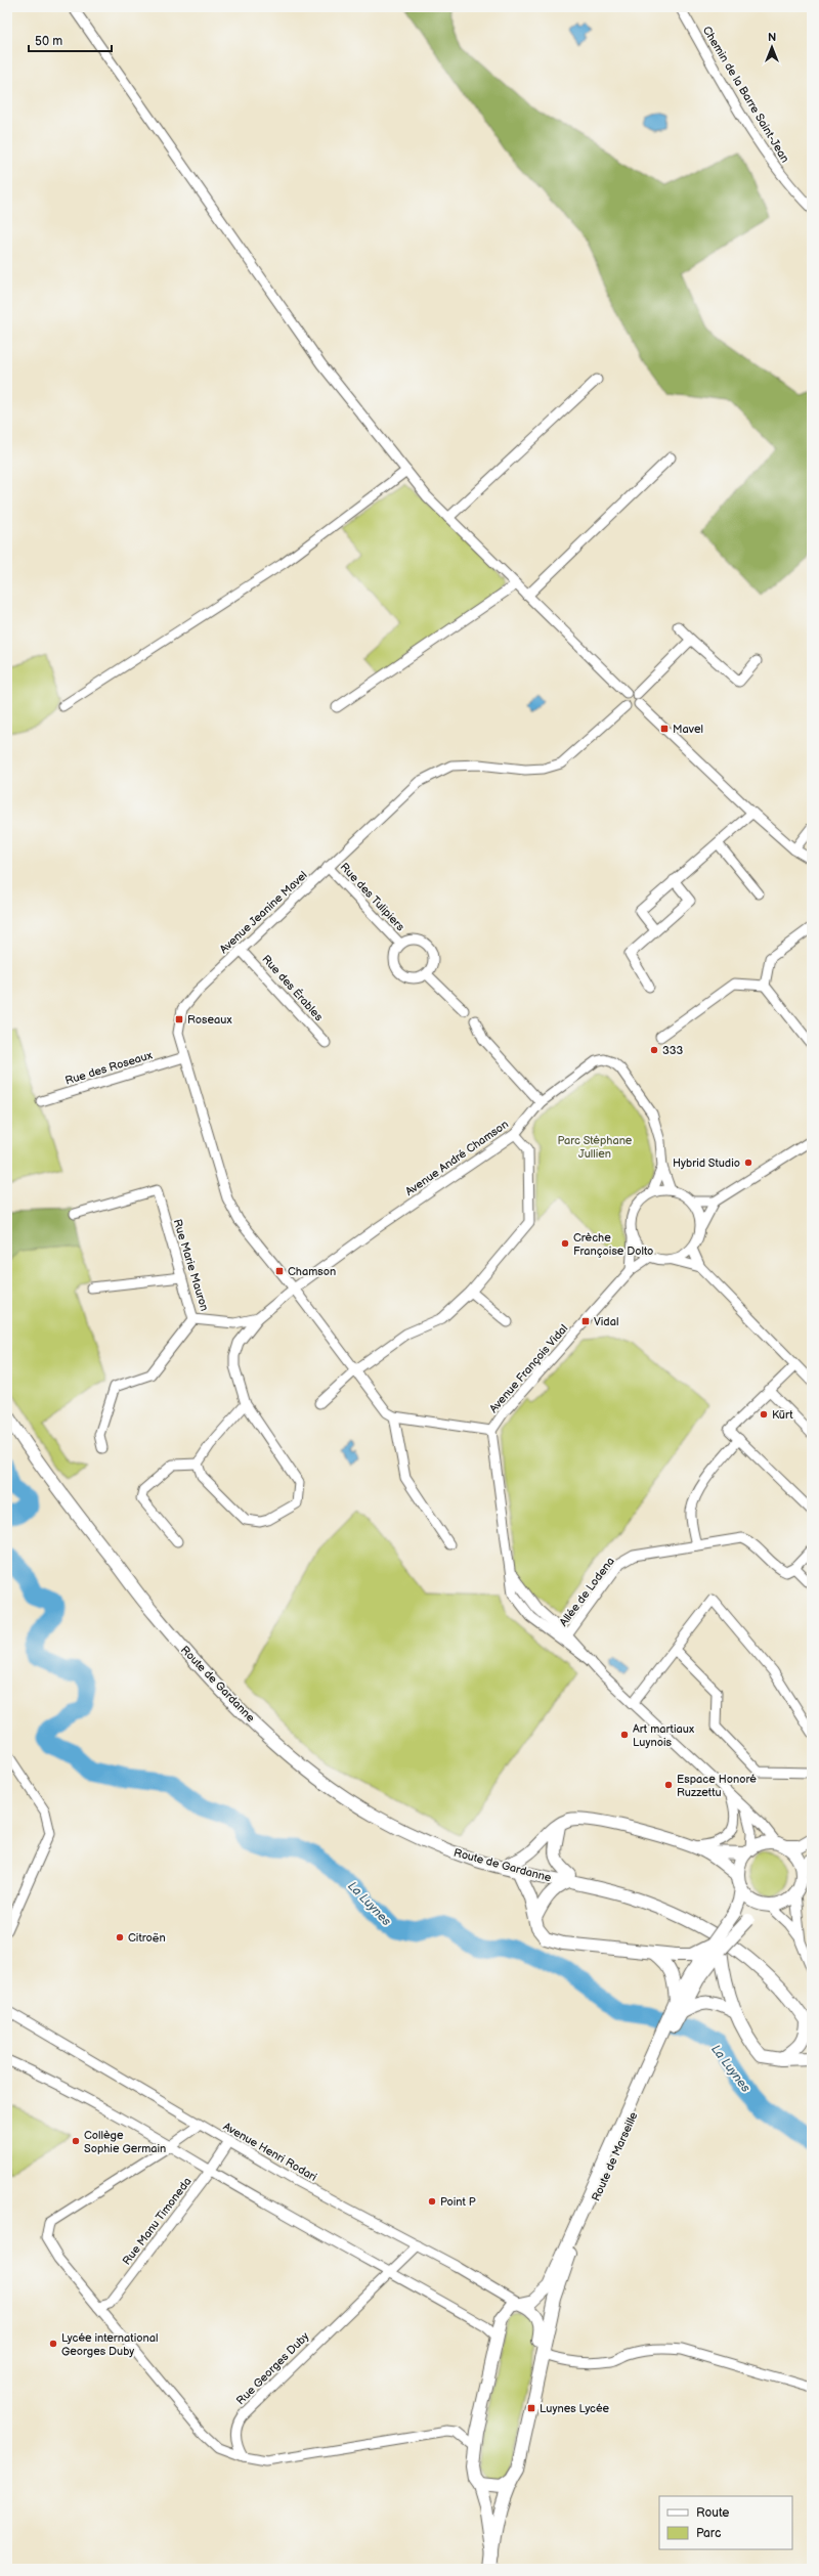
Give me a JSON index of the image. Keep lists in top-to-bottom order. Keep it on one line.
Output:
{"streets":{"main road":["Route de Gardanne","Route de Marseille"],"street":["Chemin de la Barre Saint-Jean","Rue des Tulipiers","Avenue Jeanine Mavel","Rue des Érables","Rue des Roseaux","Avenue André Chamson","Rue Marie Mauron","Avenue François Vidal","Allée de Lodena","Avenue Henri Rodari","Rue Manu Timoneda","Rue Georges Duby"]},"crossings":[["Rue des Tulipiers","Avenue Jeanine Mavel"],["Avenue Jeanine Mavel","Rue des Érables"],["Avenue Jeanine Mavel","Rue des Roseaux"],["Avenue Jeanine Mavel","Avenue André Chamson"],["Avenue Jeanine Mavel","Rue Marie Mauron"],["Avenue André Chamson","Rue Marie Mauron"],["Avenue François Vidal","Allée de Lodena"],["Avenue Henri Rodari","Route de Marseille"],["Avenue Henri Rodari","Rue Manu Timoneda"],["Avenue Henri Rodari","Rue Georges Duby"]],"water":["La Luynes"],"parks":["Parc Stéphane Jullien"],"places":{"transit":["Mavel","Roseaux","Chamson","Vidal","Luynes Lycée"],"other":["333","Hybrid Studio","Crèche Françoise Dolto","Kürt","Art martiaux Luynois","Espace Honoré Ruzzettu","Citroën","Collège Sophie Germain","Point P","Lycée international Georges Duby"]},"legend":["Route","Parc"],"scale_bar":"50 m","north":"top"}
